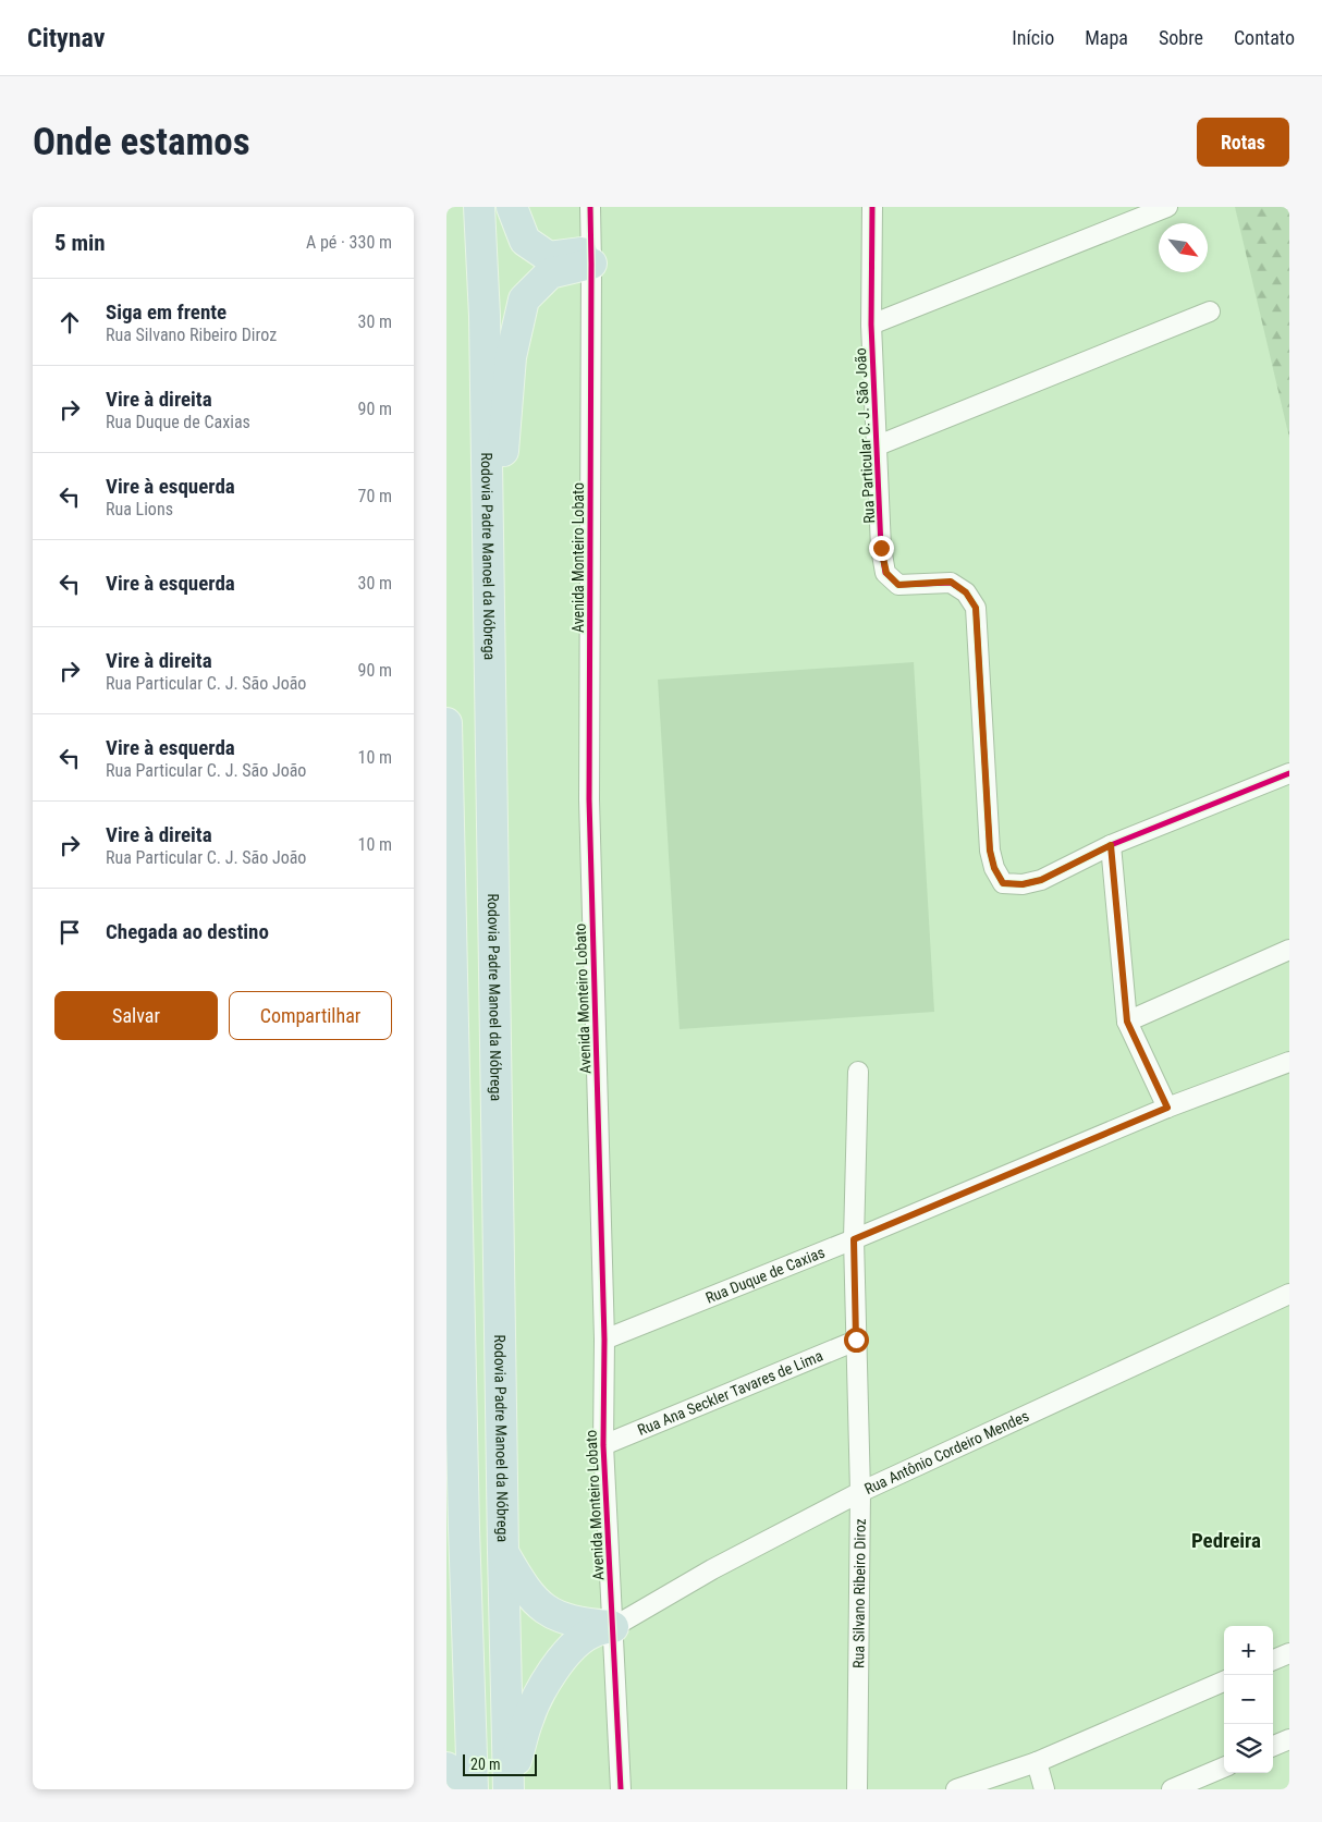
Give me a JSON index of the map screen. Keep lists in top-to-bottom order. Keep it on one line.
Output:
{"streets":{"highway":["Rodovia Padre Manoel da Nóbrega"],"street":["Rua Particular C. J. São João","Avenida Monteiro Lobato","Rua Duque de Caxias","Rua Ana Seckler Tavares de Lima","Rua Antônio Cordeiro Mendes","Rua Silvano Ribeiro Diroz"]},"crossings":[["Avenida Monteiro Lobato","Rua Duque de Caxias"],["Avenida Monteiro Lobato","Rua Ana Seckler Tavares de Lima"],["Avenida Monteiro Lobato","Rua Antônio Cordeiro Mendes"],["Rua Duque de Caxias","Rua Silvano Ribeiro Diroz"],["Rua Ana Seckler Tavares de Lima","Rua Silvano Ribeiro Diroz"],["Rua Antônio Cordeiro Mendes","Rua Silvano Ribeiro Diroz"]],"districts":["Pedreira"],"scale_bar":"20 m","north":"bottom right","page":{"header":"Citynav","nav":["Início","Mapa","Sobre","Contato"],"buttons":["Rotas",["Salvar","Compartilhar"]],"title":"Onde estamos","heading":["5 min","A pé · 330 m"],"list":[["Siga em frente","Rua Silvano Ribeiro Diroz","30 m"],["Vire à direita","Rua Duque de Caxias","90 m"],["Vire à esquerda","Rua Lions","70 m"],["Vire à esquerda","30 m"],["Vire à direita","Rua Particular C. J. São João","90 m"],["Vire à esquerda","Rua Particular C. J. São João","10 m"],["Vire à direita","Rua Particular C. J. São João","10 m"],"Chegada ao destino"],"map_buttons":["+","−"],"scale":"20 m"}}
